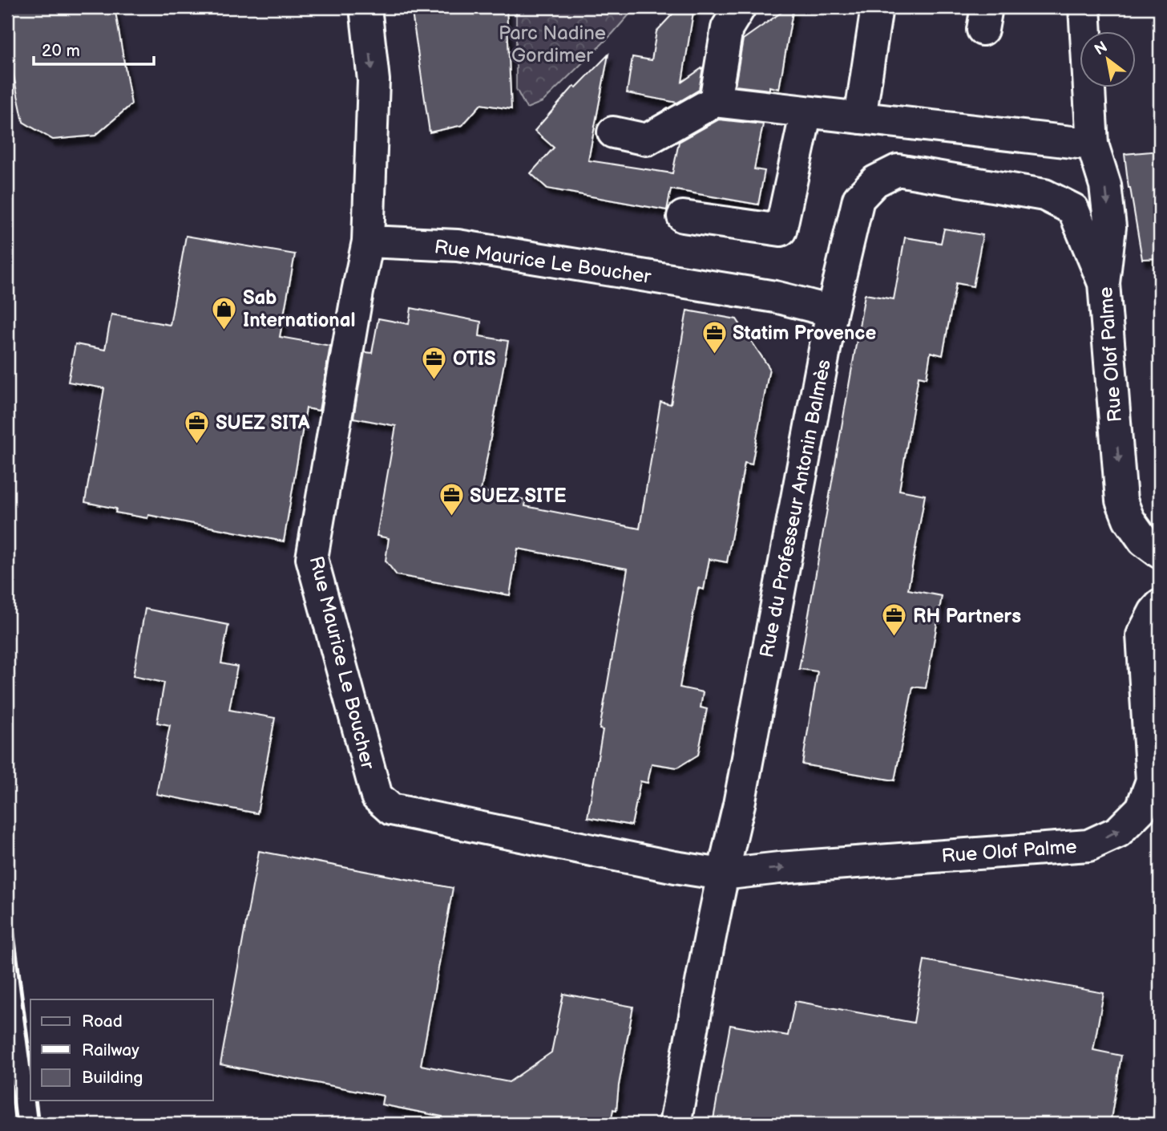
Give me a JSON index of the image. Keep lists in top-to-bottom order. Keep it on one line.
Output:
{"streets":{"street":["Rue Maurice Le Boucher","Rue Olof Palme","Rue du Professeur Antonin Balmès"]},"crossings":[["Rue Maurice Le Boucher","Rue Olof Palme"],["Rue Maurice Le Boucher","Rue du Professeur Antonin Balmès"],["Rue Olof Palme","Rue du Professeur Antonin Balmès"]],"parks":["Parc Nadine Gordimer"],"places":{"shop":["Sab International"],"office":["Statim Provence","OTIS","SUEZ SITA","SUEZ SITE","RH Partners"]},"legend":["Road","Railway","Building"],"scale_bar":"20 m","north":"top left"}
